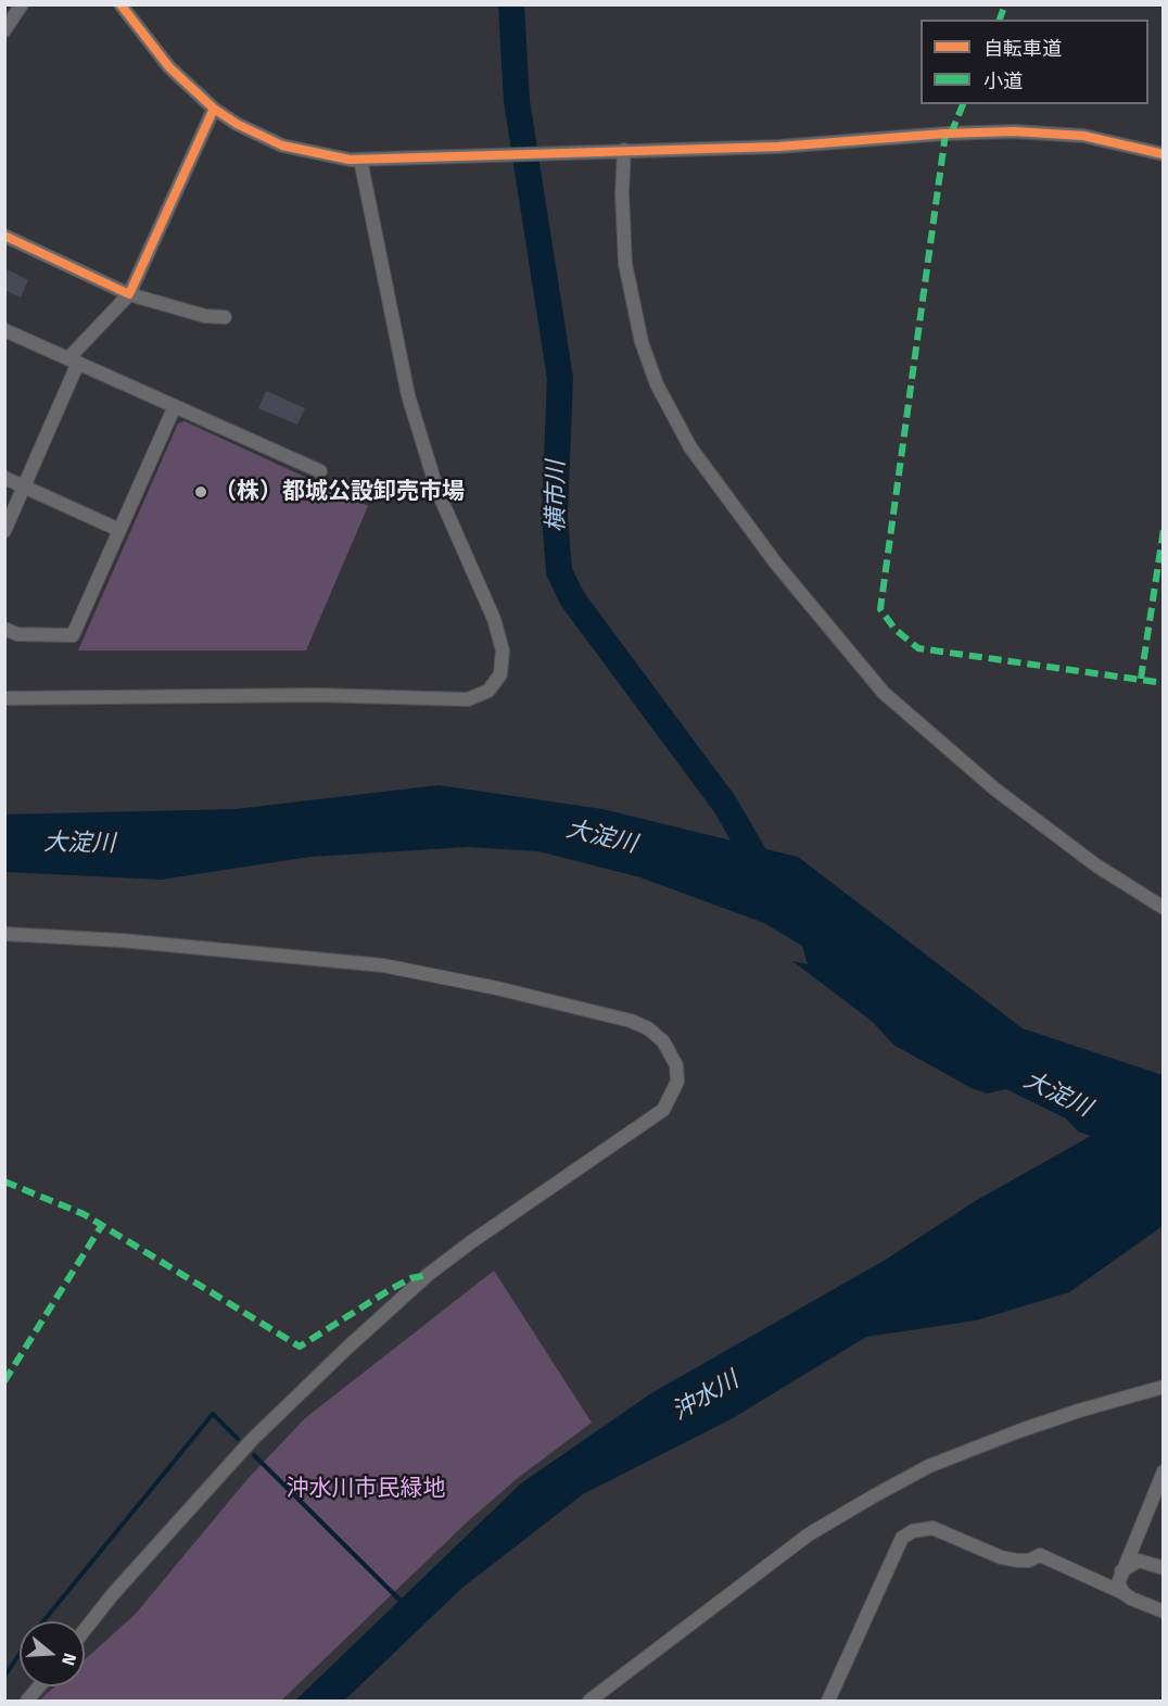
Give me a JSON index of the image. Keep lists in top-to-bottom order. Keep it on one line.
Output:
{"water":["横市川","大淀川","沖水川"],"parks":["沖水川市民緑地"],"places":["（株）都城公設卸売市場"],"legend":["自転車道","小道"],"north":"right"}
